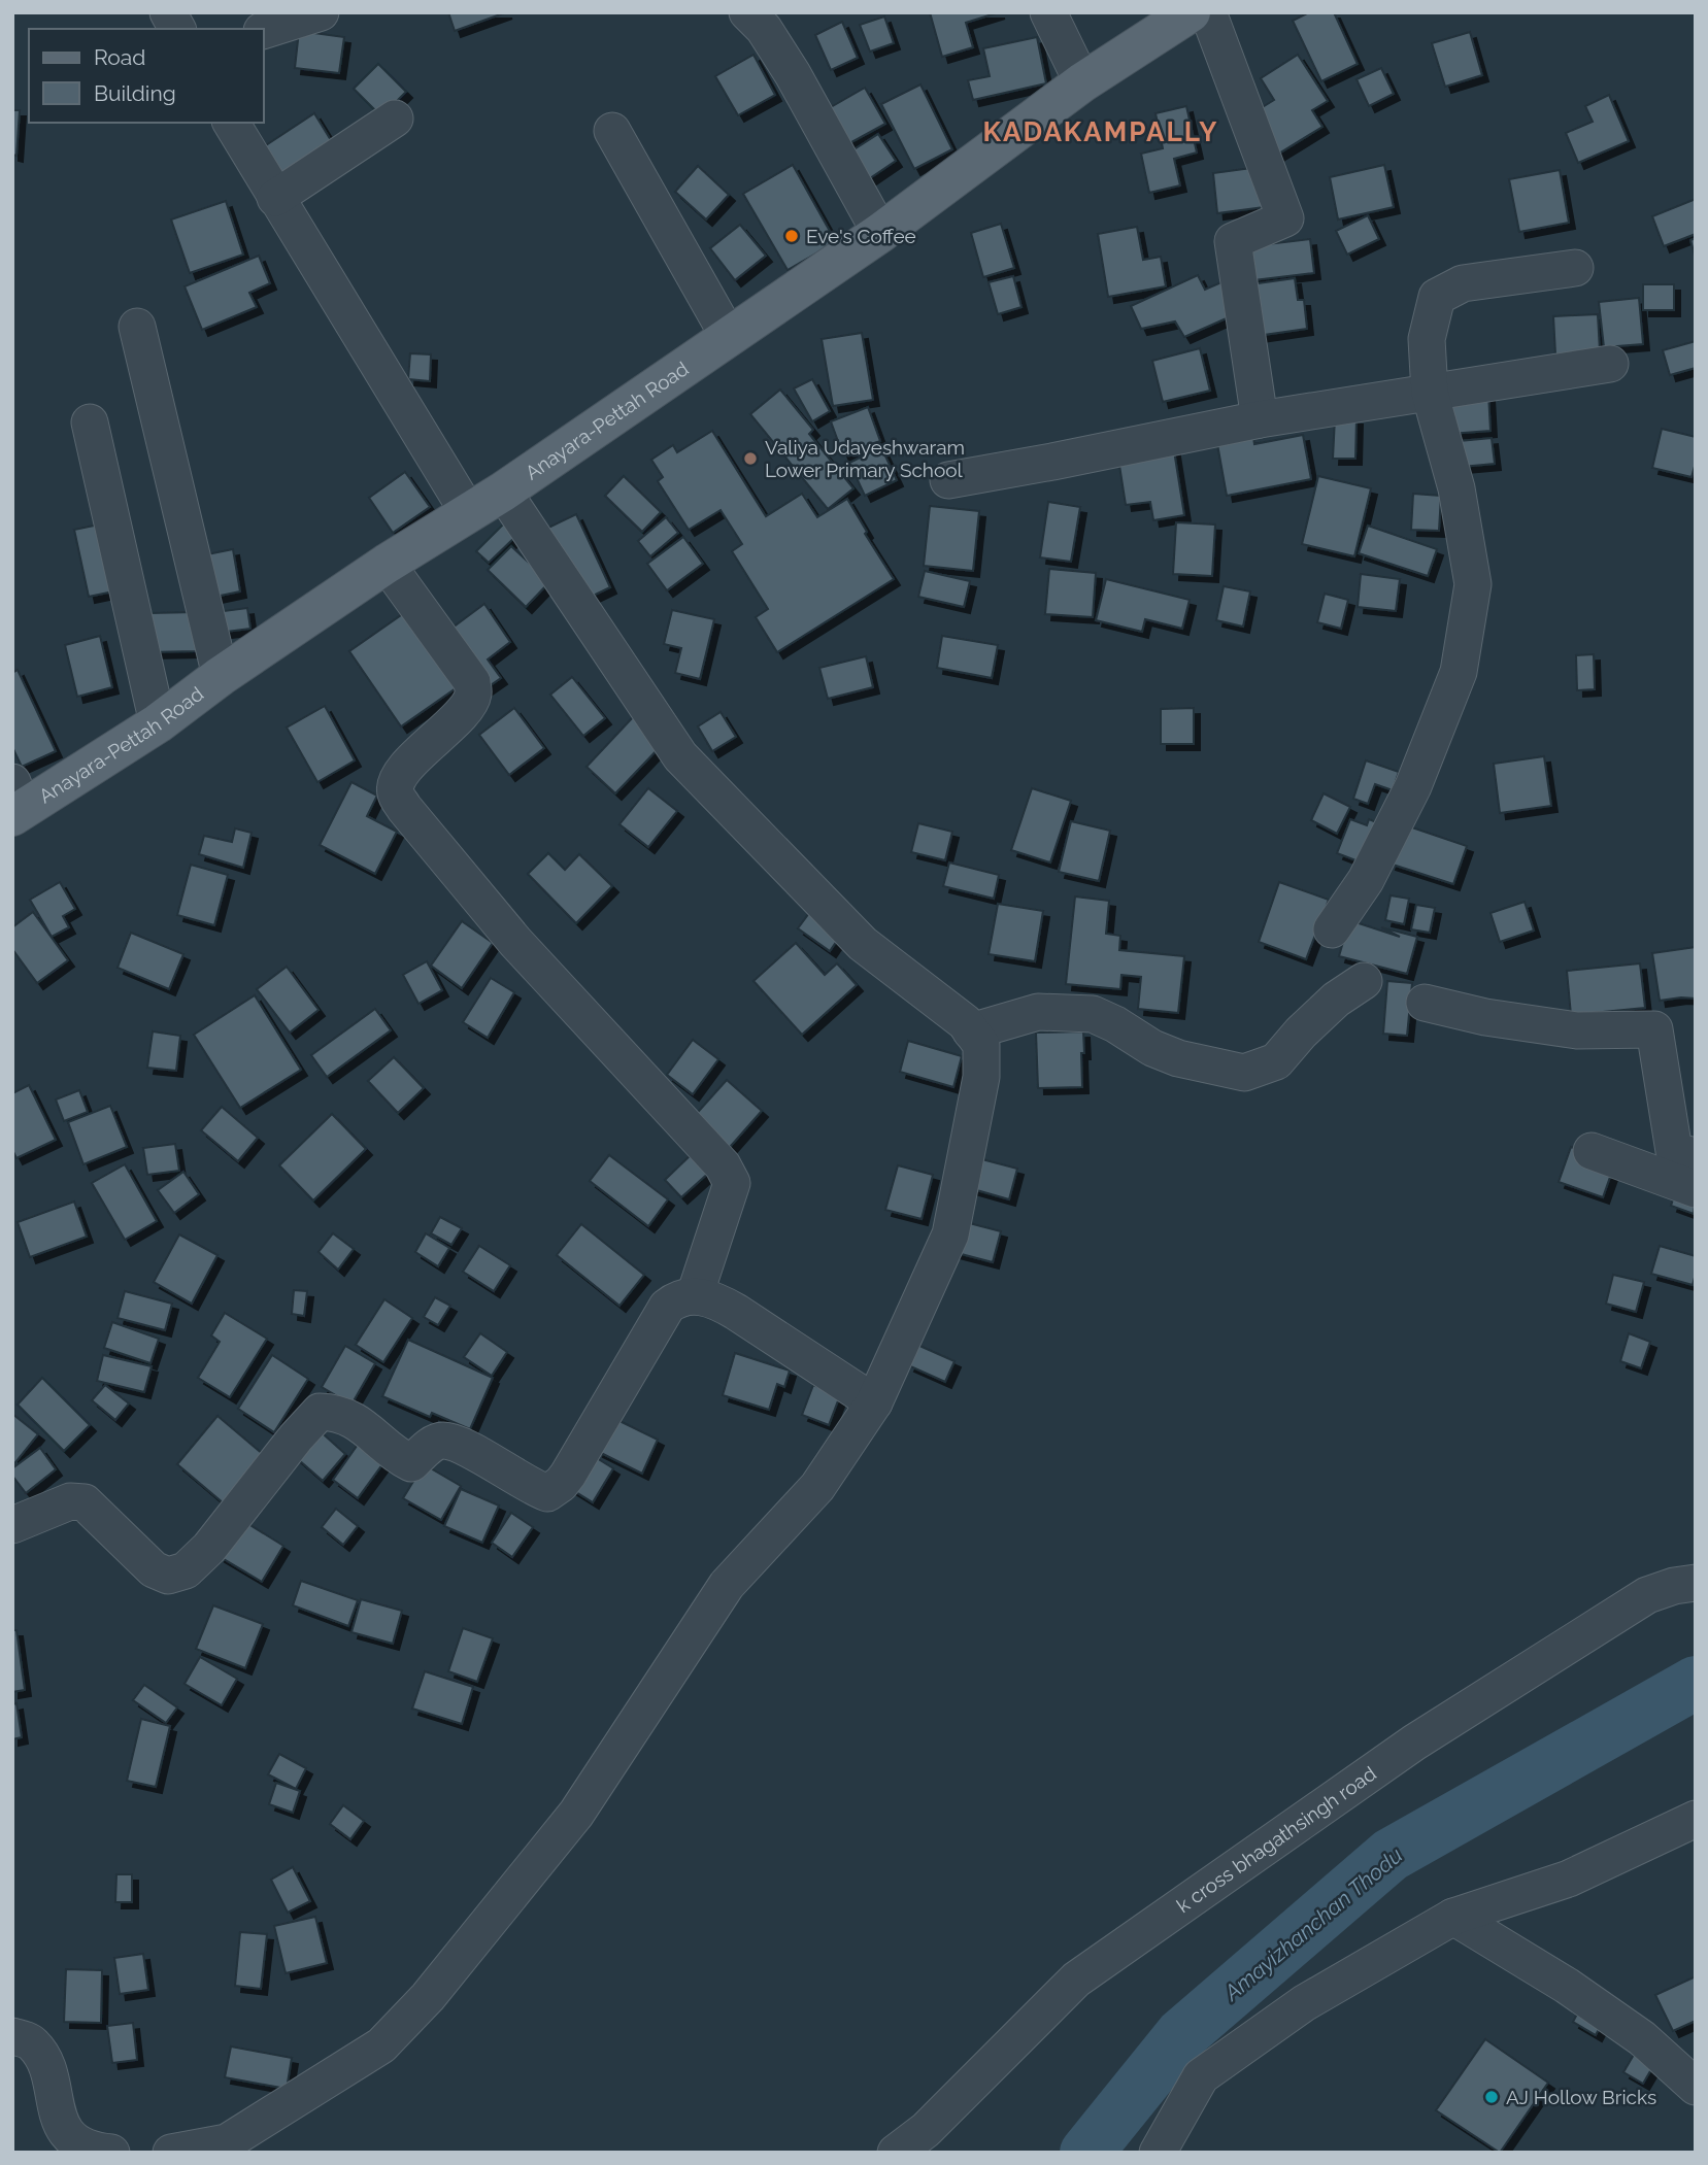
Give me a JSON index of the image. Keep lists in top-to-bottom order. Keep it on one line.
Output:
{"streets":{"main road":["Anayara-Pettah Road"],"street":["k cross bhagathsingh road"]},"districts":["KADAKAMPALLY"],"water":["Amayizhanchan Thodu"],"places":["Eve's Coffee","Valiya Udayeshwaram Lower Primary School","AJ Hollow Bricks"],"legend":["Road","Building"]}
